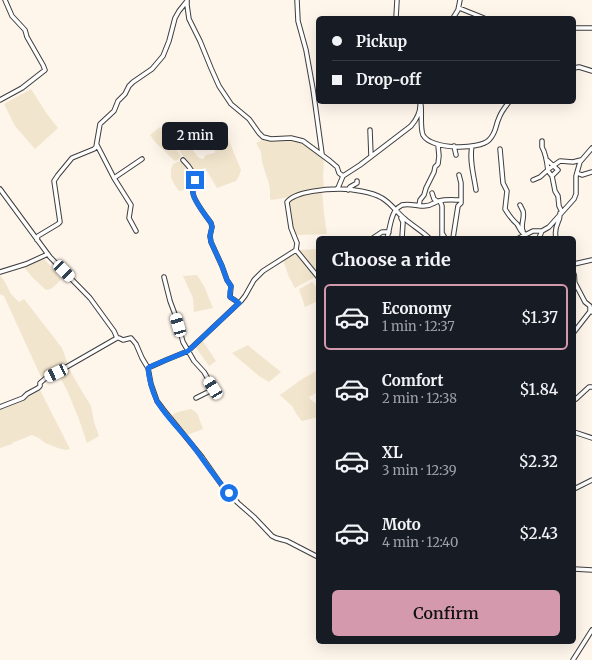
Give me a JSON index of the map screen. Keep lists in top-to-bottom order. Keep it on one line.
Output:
{"page":{"banner":["Pickup","Drop-off"],"bubble":"2 min","heading":"Choose a ride","list":[{"name":"Economy","note":"1 min · 12:37","value":"$1.37"},{"name":"Comfort","note":"2 min · 12:38","value":"$1.84"},{"name":"XL","note":"3 min · 12:39","value":"$2.32"},{"name":"Moto","note":"4 min · 12:40","value":"$2.43"}],"buttons":"Confirm"}}
